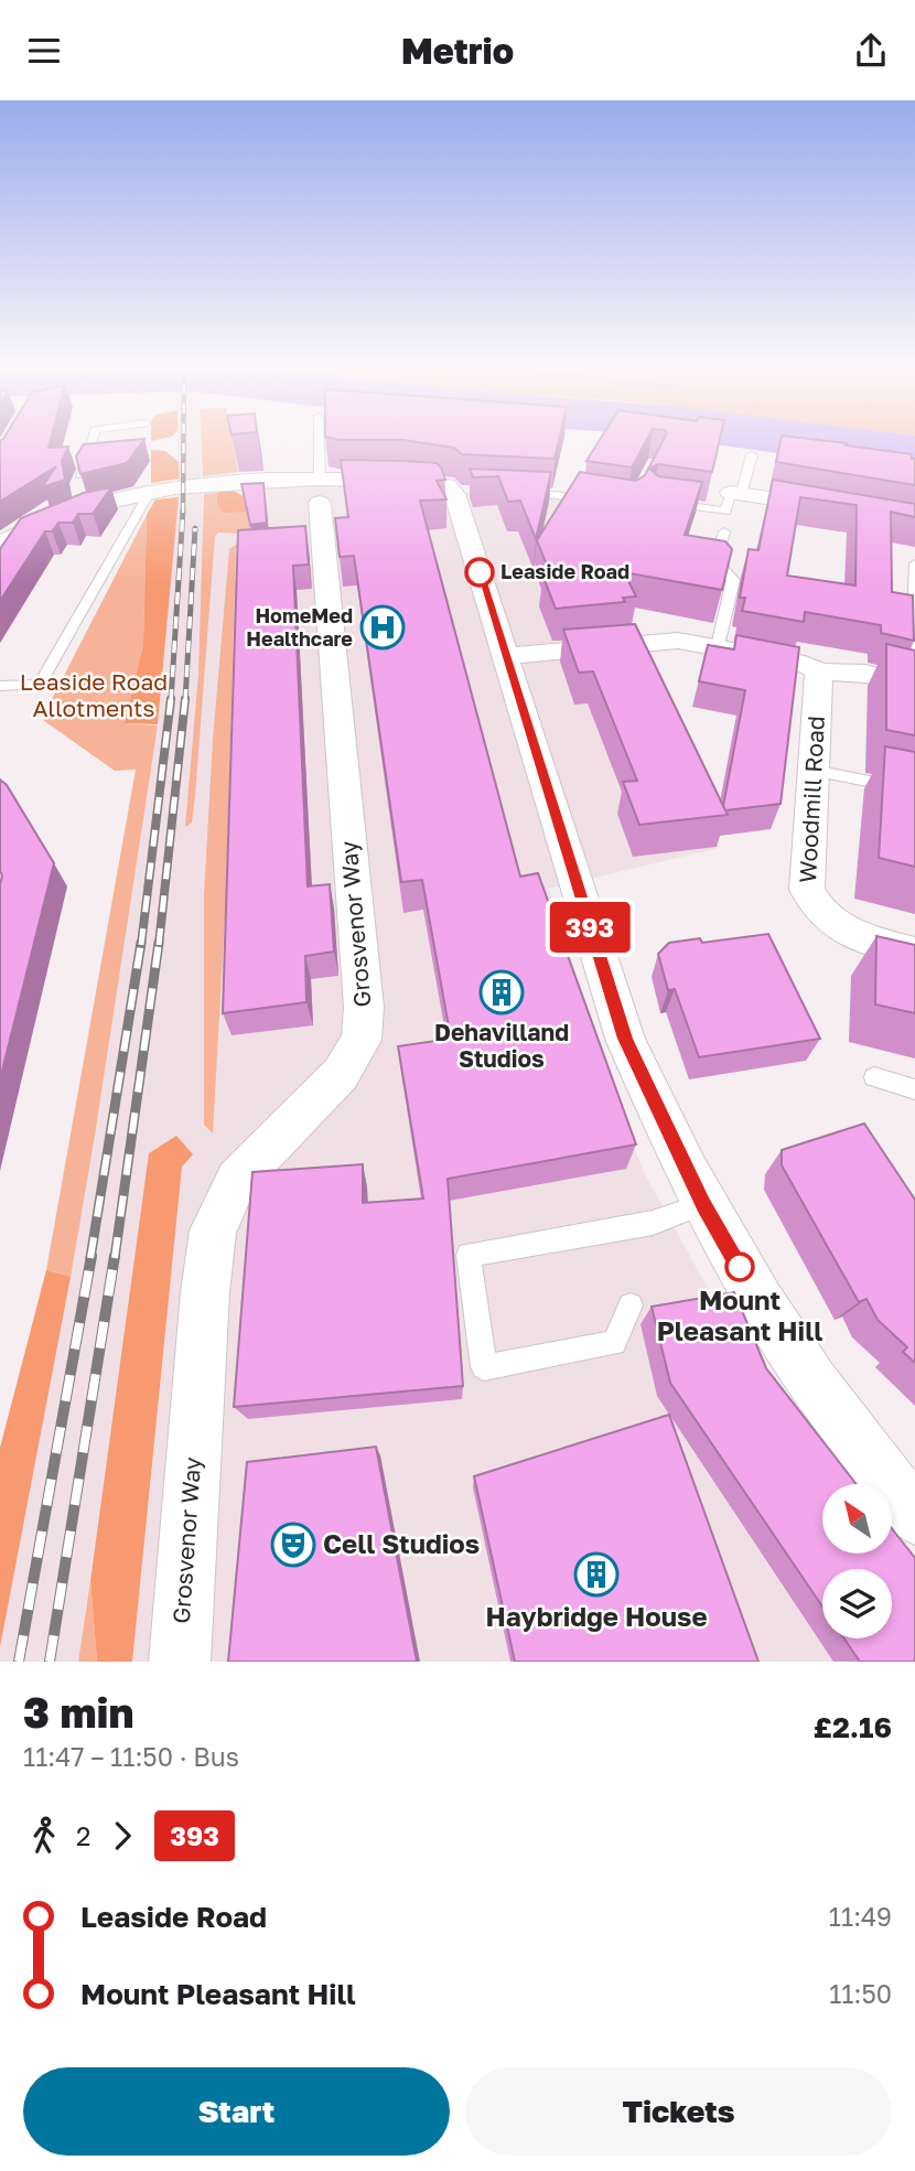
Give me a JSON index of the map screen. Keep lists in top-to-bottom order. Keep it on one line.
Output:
{"streets":{"street":["Woodmill Road","Grosvenor Way"]},"parks":["Leaside Road Allotments"],"places":{"other":["Leaside Road","Mount Pleasant Hill"],"hospital":["HomeMed Healthcare"],"building":["Dehavilland Studios","Haybridge House"],"theatre":["Cell Studios"]},"lines":["bus line 393"],"north":"top left","page":{"header":"Metrio","on_map":"393","heading":["3 min","11:47 – 11:50 · Bus","£2.16"],"legs":["2","393"],"list":[{"name":"Leaside Road","value":"11:49"},{"name":"Mount Pleasant Hill","value":"11:50"}],"buttons":["Start","Tickets"]}}
